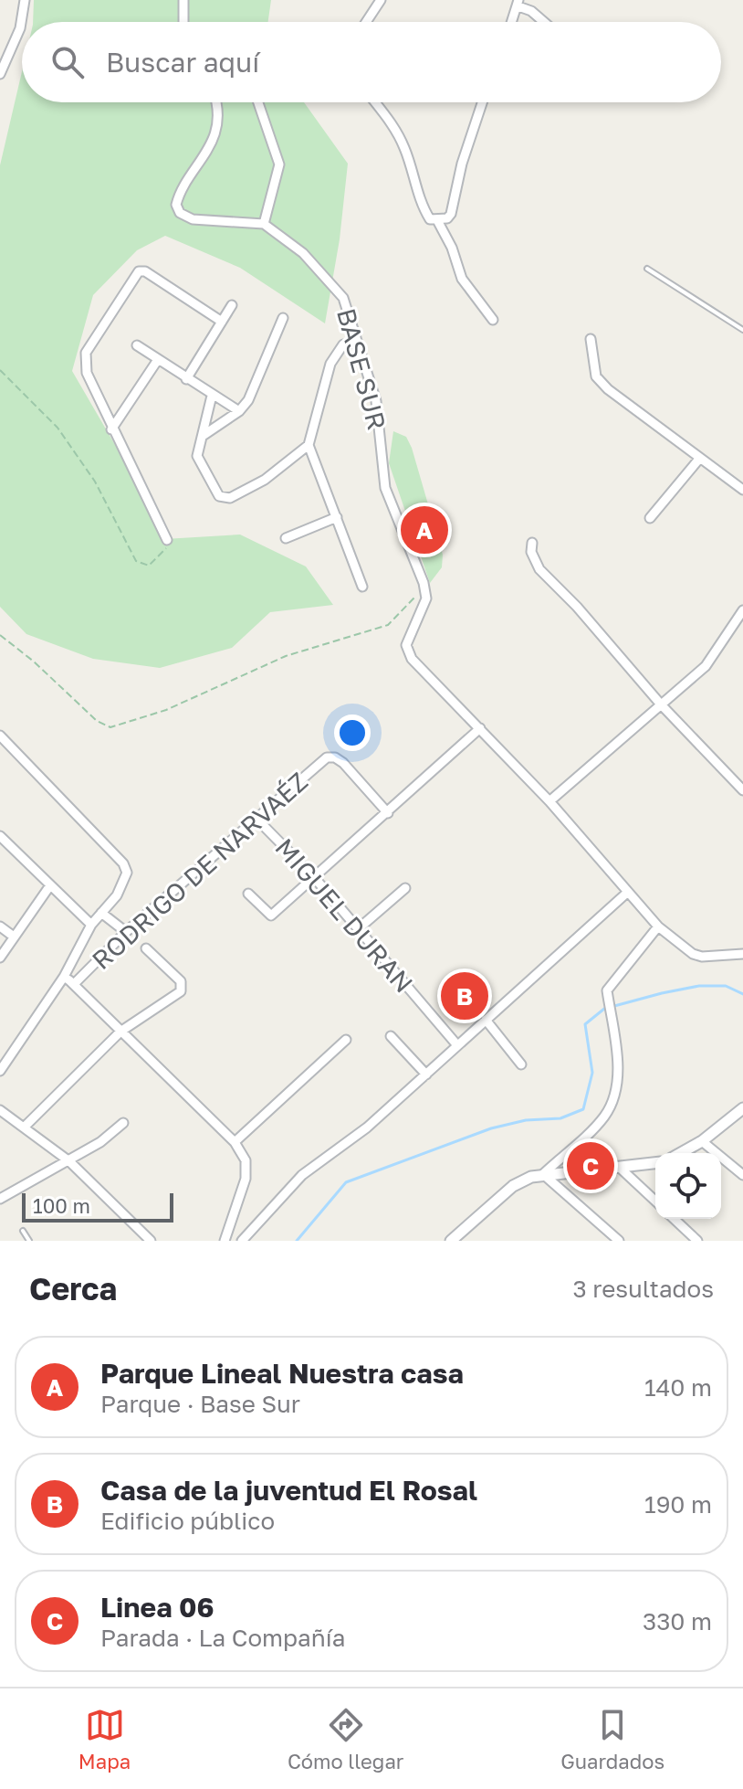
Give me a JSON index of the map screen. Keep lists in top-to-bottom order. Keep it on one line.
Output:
{"streets":{"street":["BASE SUR","RODRIGO DE NARVAÉZ","MIGUEL DURAN"]},"crossings":[["RODRIGO DE NARVAÉZ","MIGUEL DURAN"]],"scale_bar":"100 m","page":{"search":"Buscar aquí","pins":["A","B","C"],"scale":"100 m","heading":["Cerca","3 resultados"],"list":[{"mark":"A","name":"Parque Lineal Nuestra casa","note":"Parque · Base Sur","value":"140 m"},{"mark":"B","name":"Casa de la juventud El Rosal","note":"Edificio público","value":"190 m"},{"mark":"C","name":"Linea 06","note":"Parada · La Compañía","value":"330 m"}],"nav":["Mapa","Cómo llegar","Guardados"]}}
